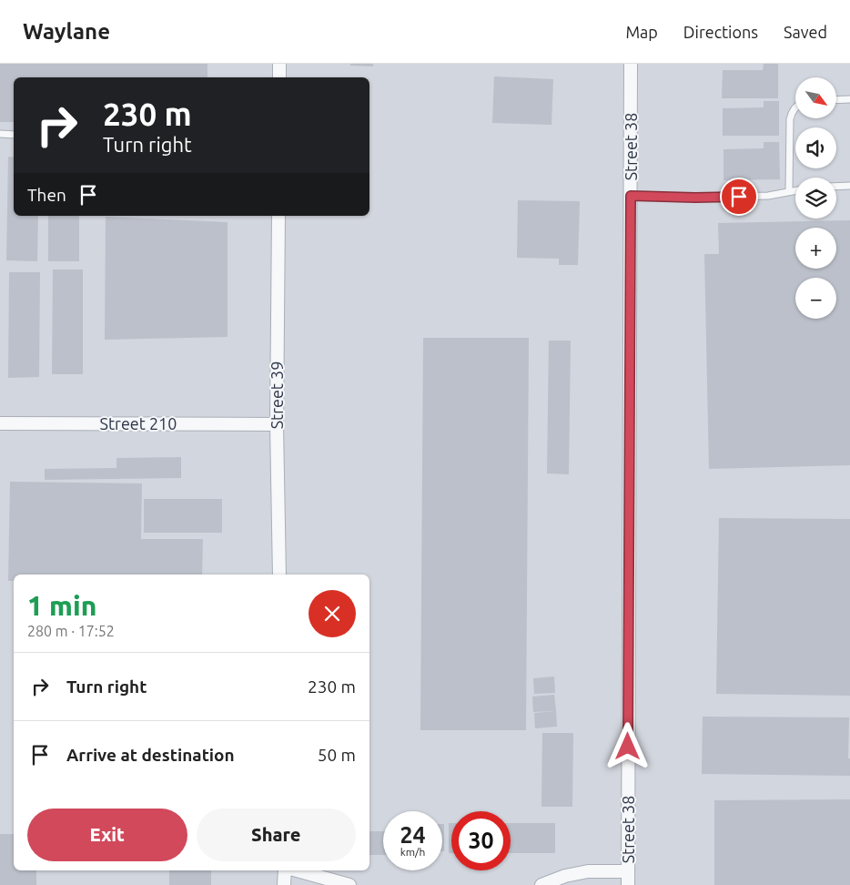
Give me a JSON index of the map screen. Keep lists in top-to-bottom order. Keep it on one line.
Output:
{"streets":{"street":["Street 38","Street 39","Street 210"]},"crossings":[["Street 39","Street 210"]],"north":"bottom right","page":{"header":"Waylane","nav":["Map","Directions","Saved"],"map_buttons":["+","−"],"turn":["230 m","Turn right"],"then":"Then","heading":["1 min","280 m · 17:52"],"list":[{"name":"Turn right","value":"230 m"},{"name":"Arrive at destination","value":"50 m"}],"buttons":["Exit","Share"],"speed":"24 km/h","limit":"30"}}
